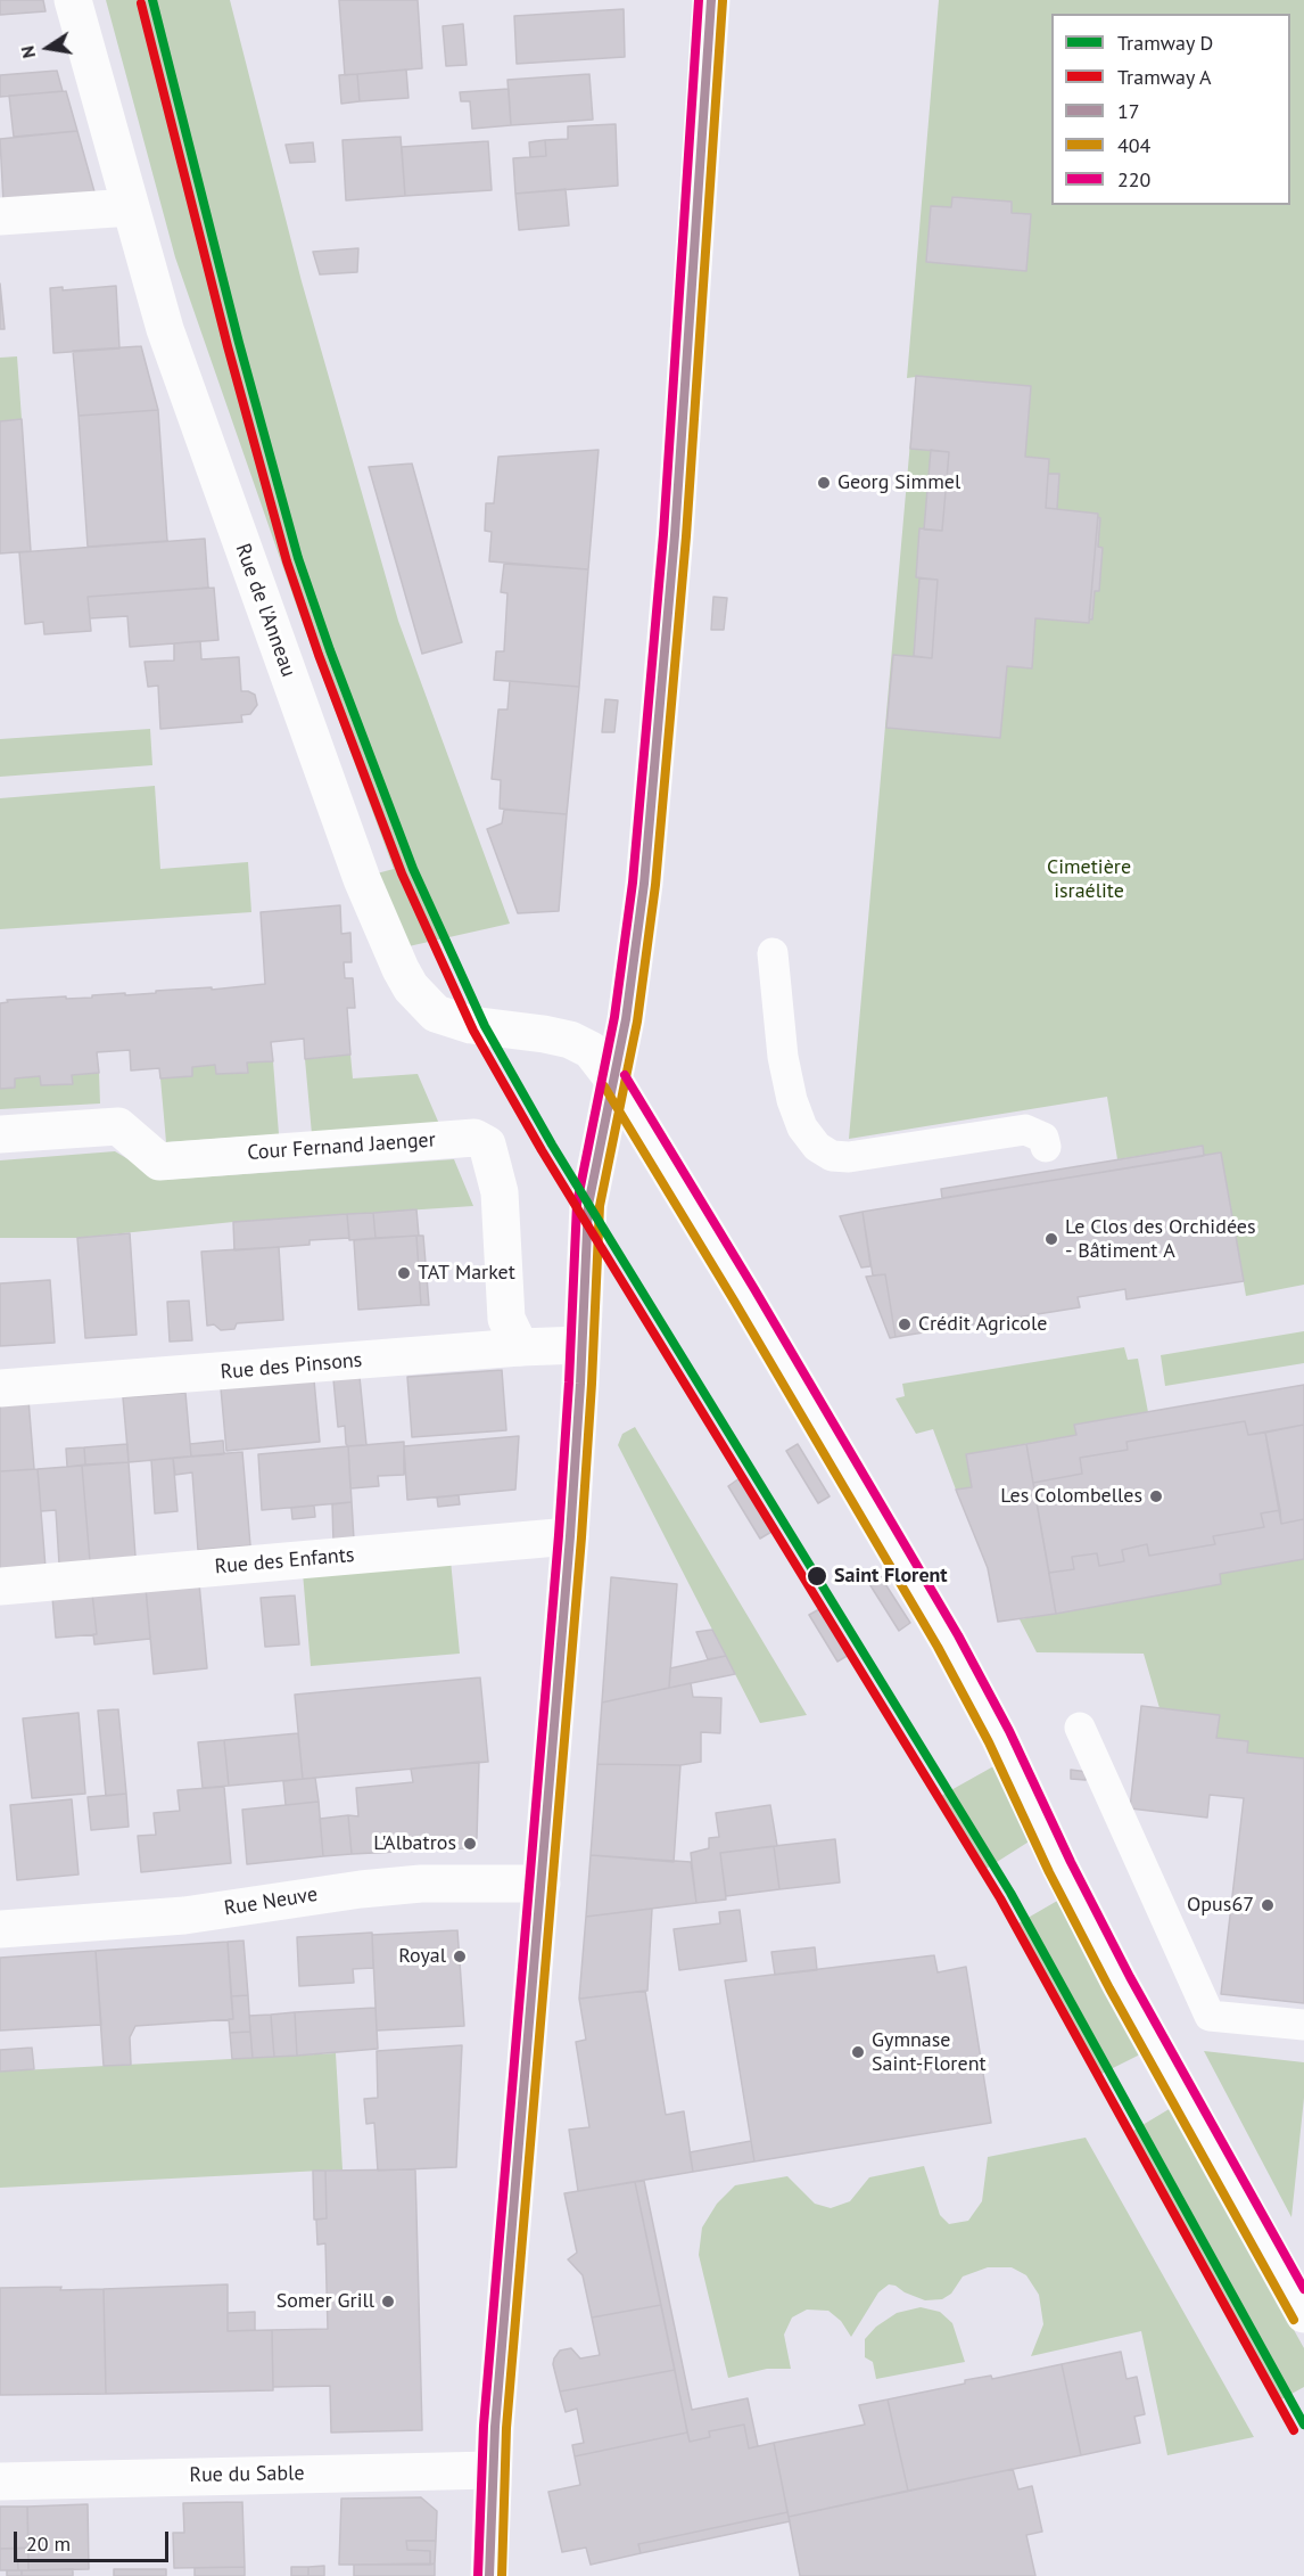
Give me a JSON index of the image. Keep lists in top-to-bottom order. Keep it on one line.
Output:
{"streets":{"street":["Rue de l'Anneau","Cour Fernand Jaenger","Rue des Pinsons","Rue des Enfants","Rue Neuve","Rue du Sable"]},"crossings":[["Cour Fernand Jaenger","Rue des Pinsons"]],"parks":["Cimetière israélite"],"places":["Georg Simmel","Le Clos des Orchidées - Bâtiment A","TAT Market","Crédit Agricole","Les Colombelles","Saint Florent","L'Albatros","Opus67","Royal","Gymnase Saint-Florent","Somer Grill"],"lines":["tram line D","transit line 17","transit line 220","transit line 404","tram line A"],"legend":["Tramway D","Tramway A","17","404","220"],"scale_bar":"20 m","north":"left"}
